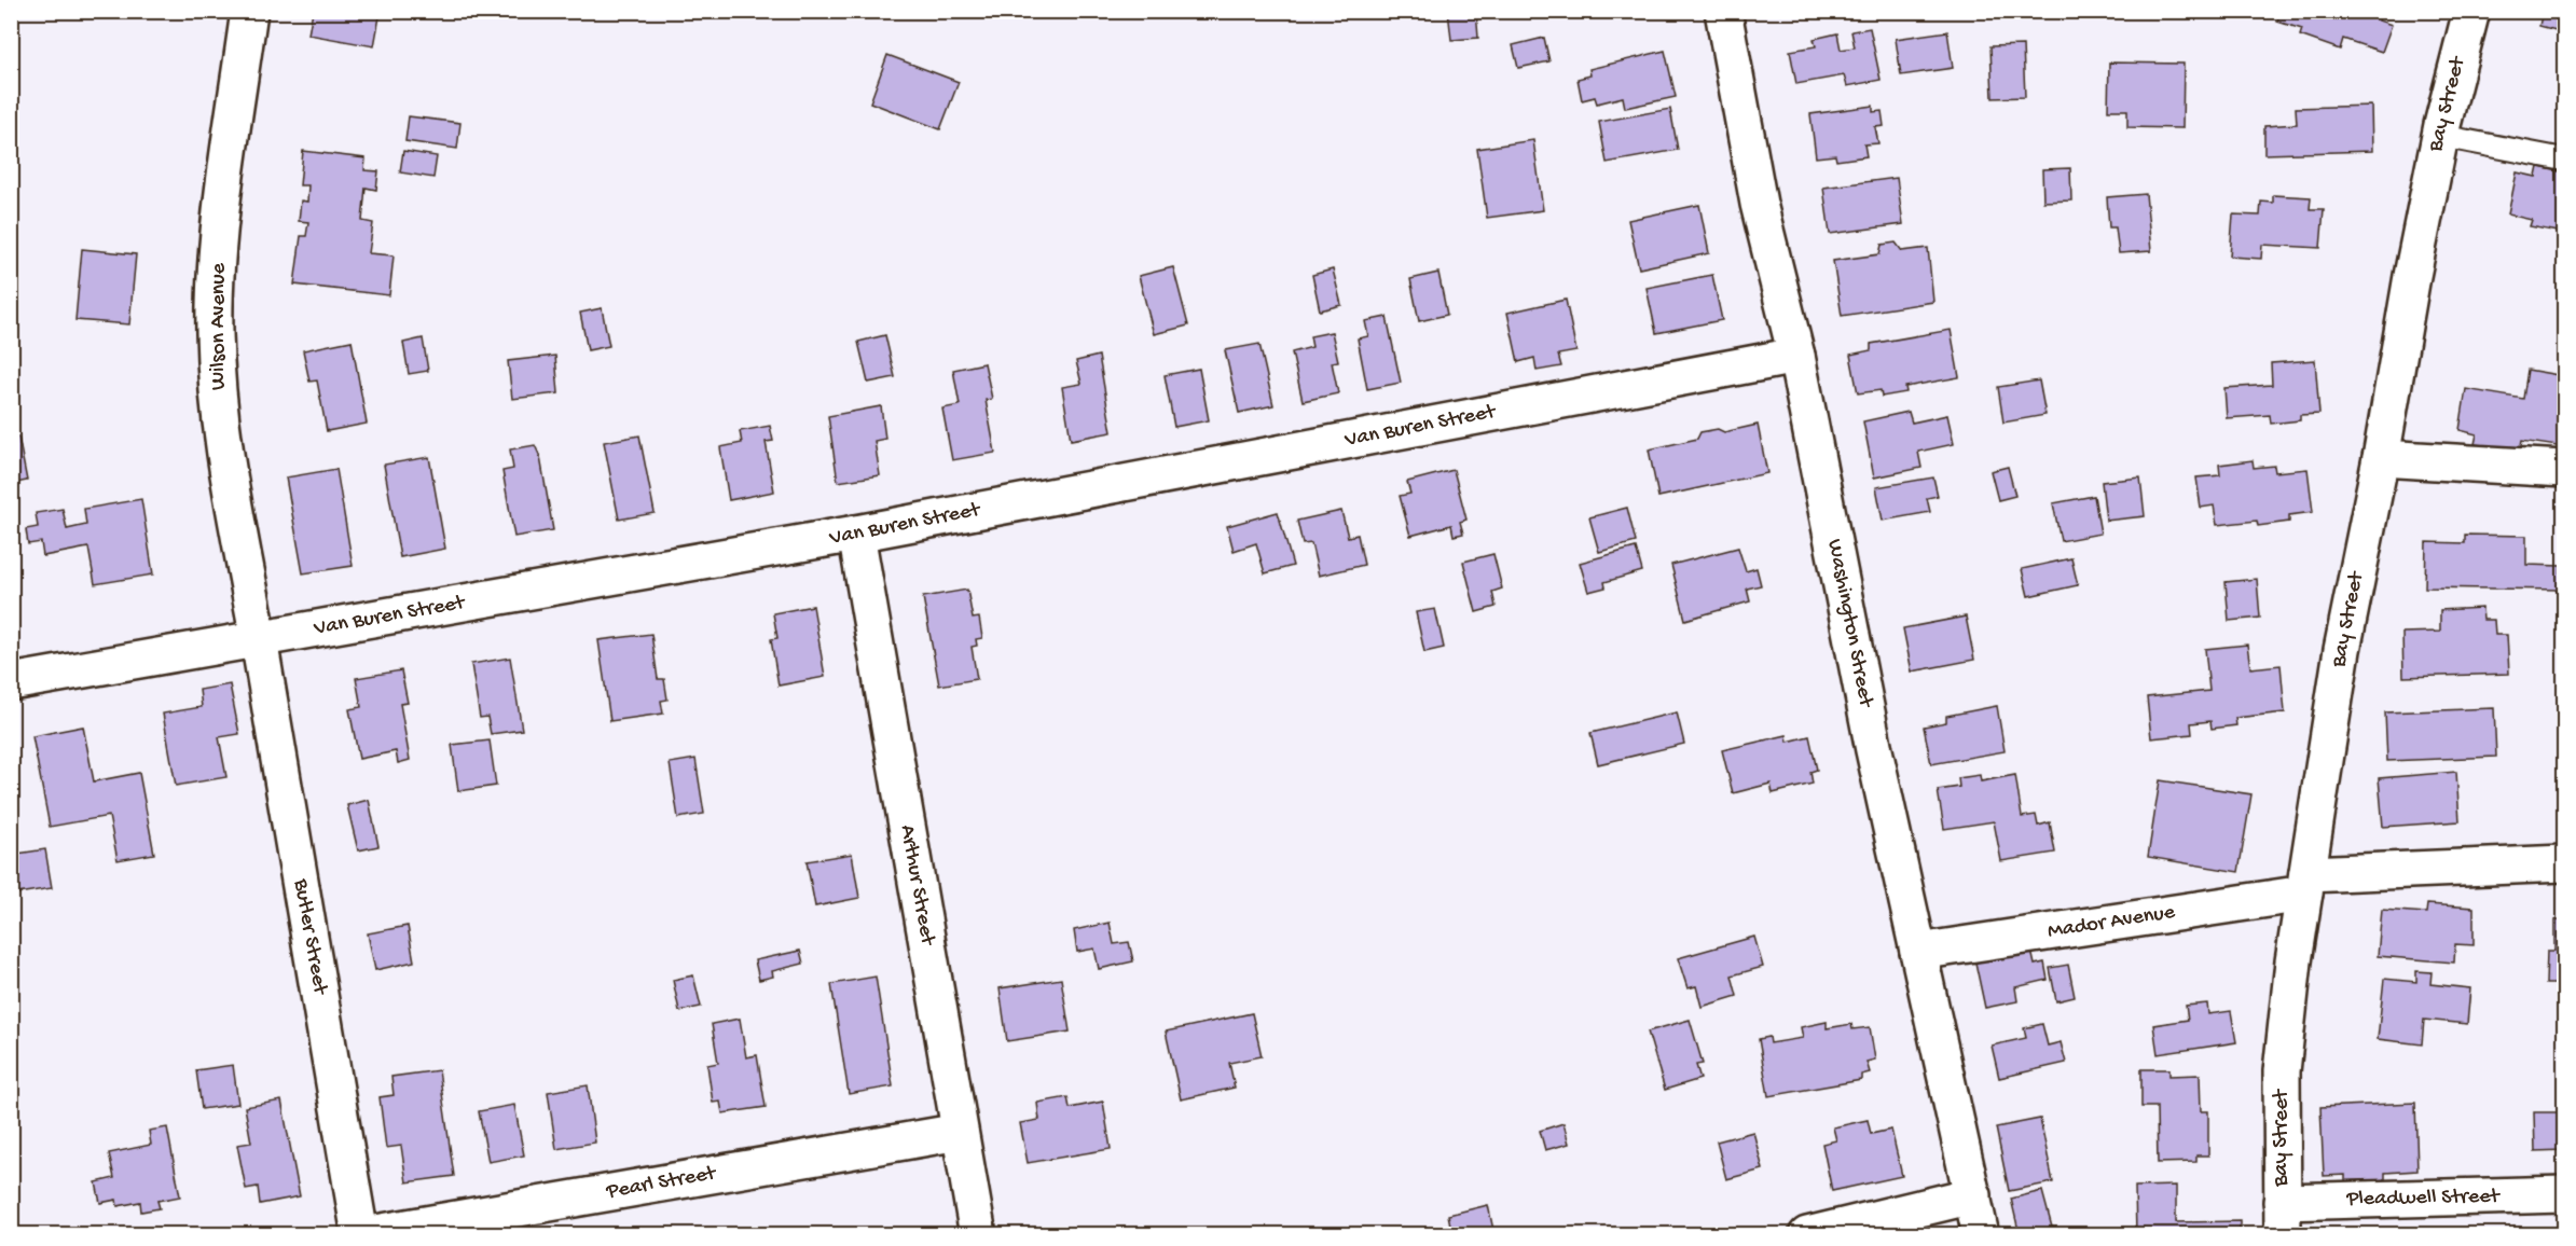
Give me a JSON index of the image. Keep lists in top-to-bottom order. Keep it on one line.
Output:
{"streets":{"street":["Bay Street","Wilson Avenue","Van Buren Street","Washington Street","Arthur Street","Mador Avenue","Butler Street","Pearl Street","Pleadwell Street"]},"crossings":[["Bay Street","Mador Avenue"],["Bay Street","Pleadwell Street"],["Wilson Avenue","Van Buren Street"],["Wilson Avenue","Butler Street"],["Van Buren Street","Washington Street"],["Van Buren Street","Arthur Street"],["Van Buren Street","Butler Street"],["Washington Street","Mador Avenue"],["Arthur Street","Pearl Street"],["Butler Street","Pearl Street"]]}
